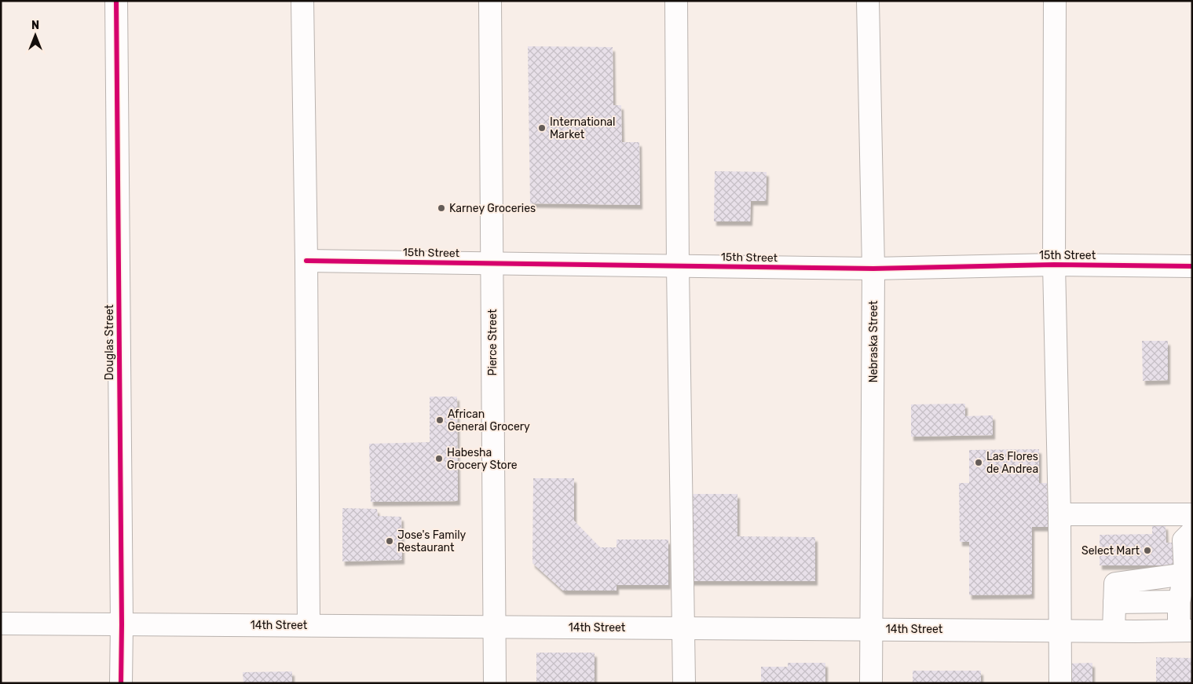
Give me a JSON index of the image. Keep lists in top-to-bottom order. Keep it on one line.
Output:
{"streets":{"main road":["15th Street","Nebraska Street","Douglas Street","Pierce Street","14th Street"]},"crossings":[["15th Street","Nebraska Street"],["15th Street","Pierce Street"],["Nebraska Street","14th Street"],["Douglas Street","14th Street"],["Pierce Street","14th Street"]],"places":["International Market","Karney Groceries","African General Grocery","Habesha Grocery Store","Las Flores de Andrea","Jose's Family Restaurant","Select Mart"],"north":"top"}
